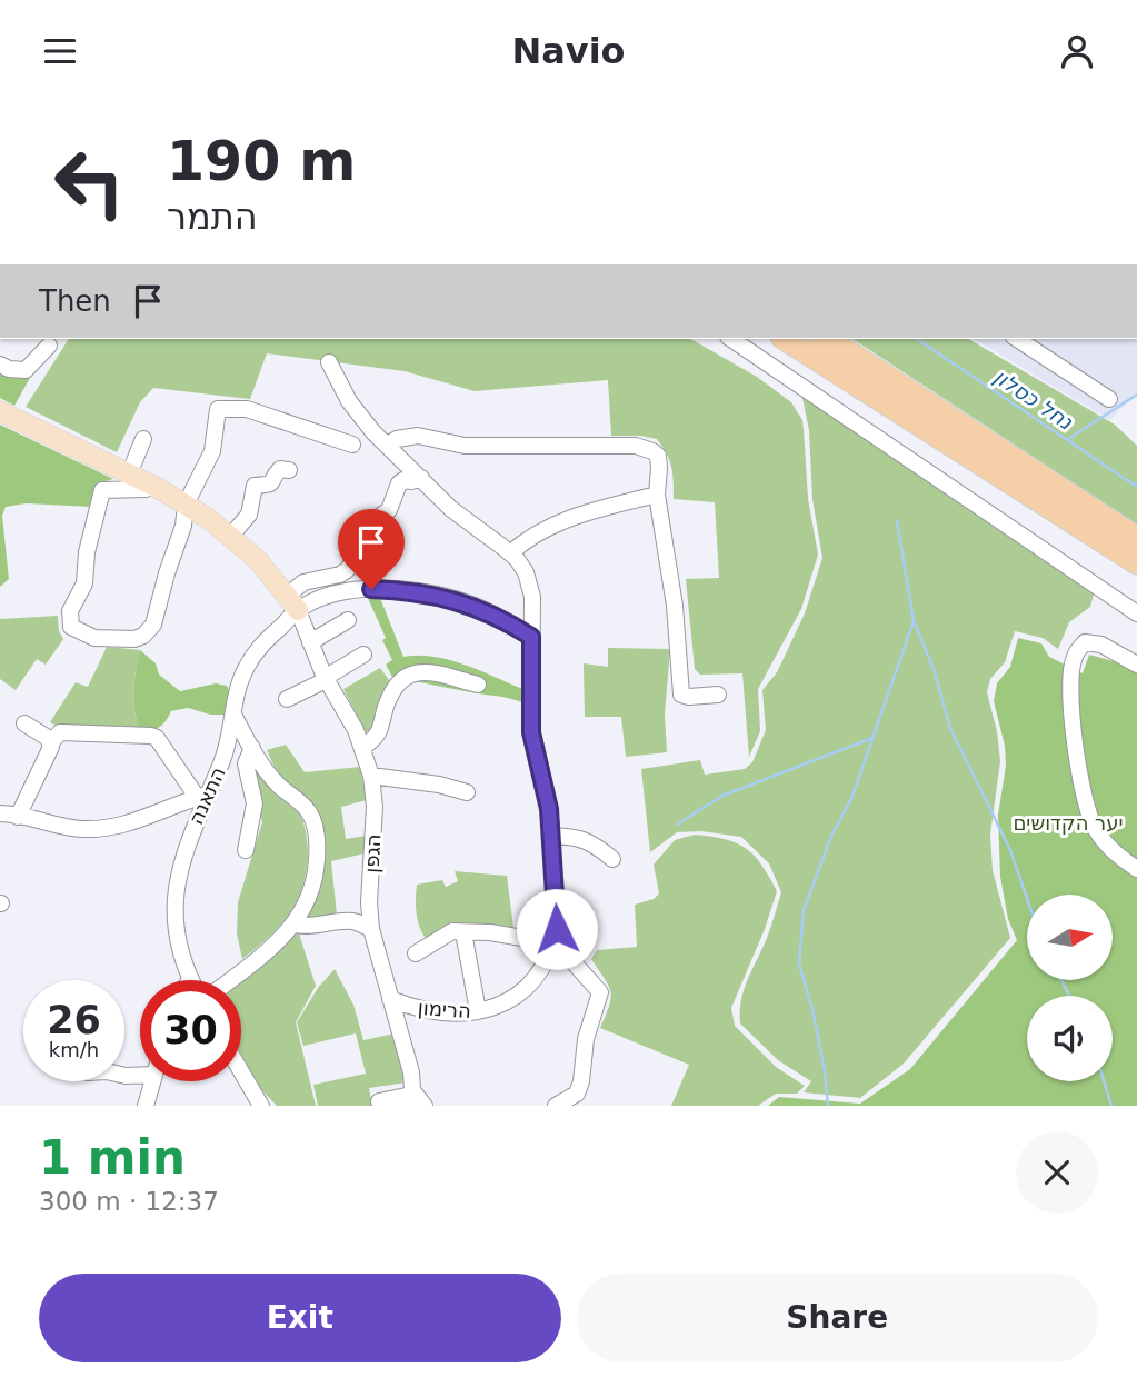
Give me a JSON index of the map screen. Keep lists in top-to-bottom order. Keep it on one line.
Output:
{"streets":{"street":["התאנה","הגפן","הרימון"]},"crossings":[["התאנה","הגפן"],["הגפן","הרימון"]],"water":["נחל כסלון"],"parks":["יער הקדושים"],"north":"right","page":{"header":"Navio","turn":["190 m","התמר"],"then":"Then","speed":"26 km/h","limit":"30","heading":["1 min","300 m · 12:37"],"buttons":["Exit","Share"]}}
